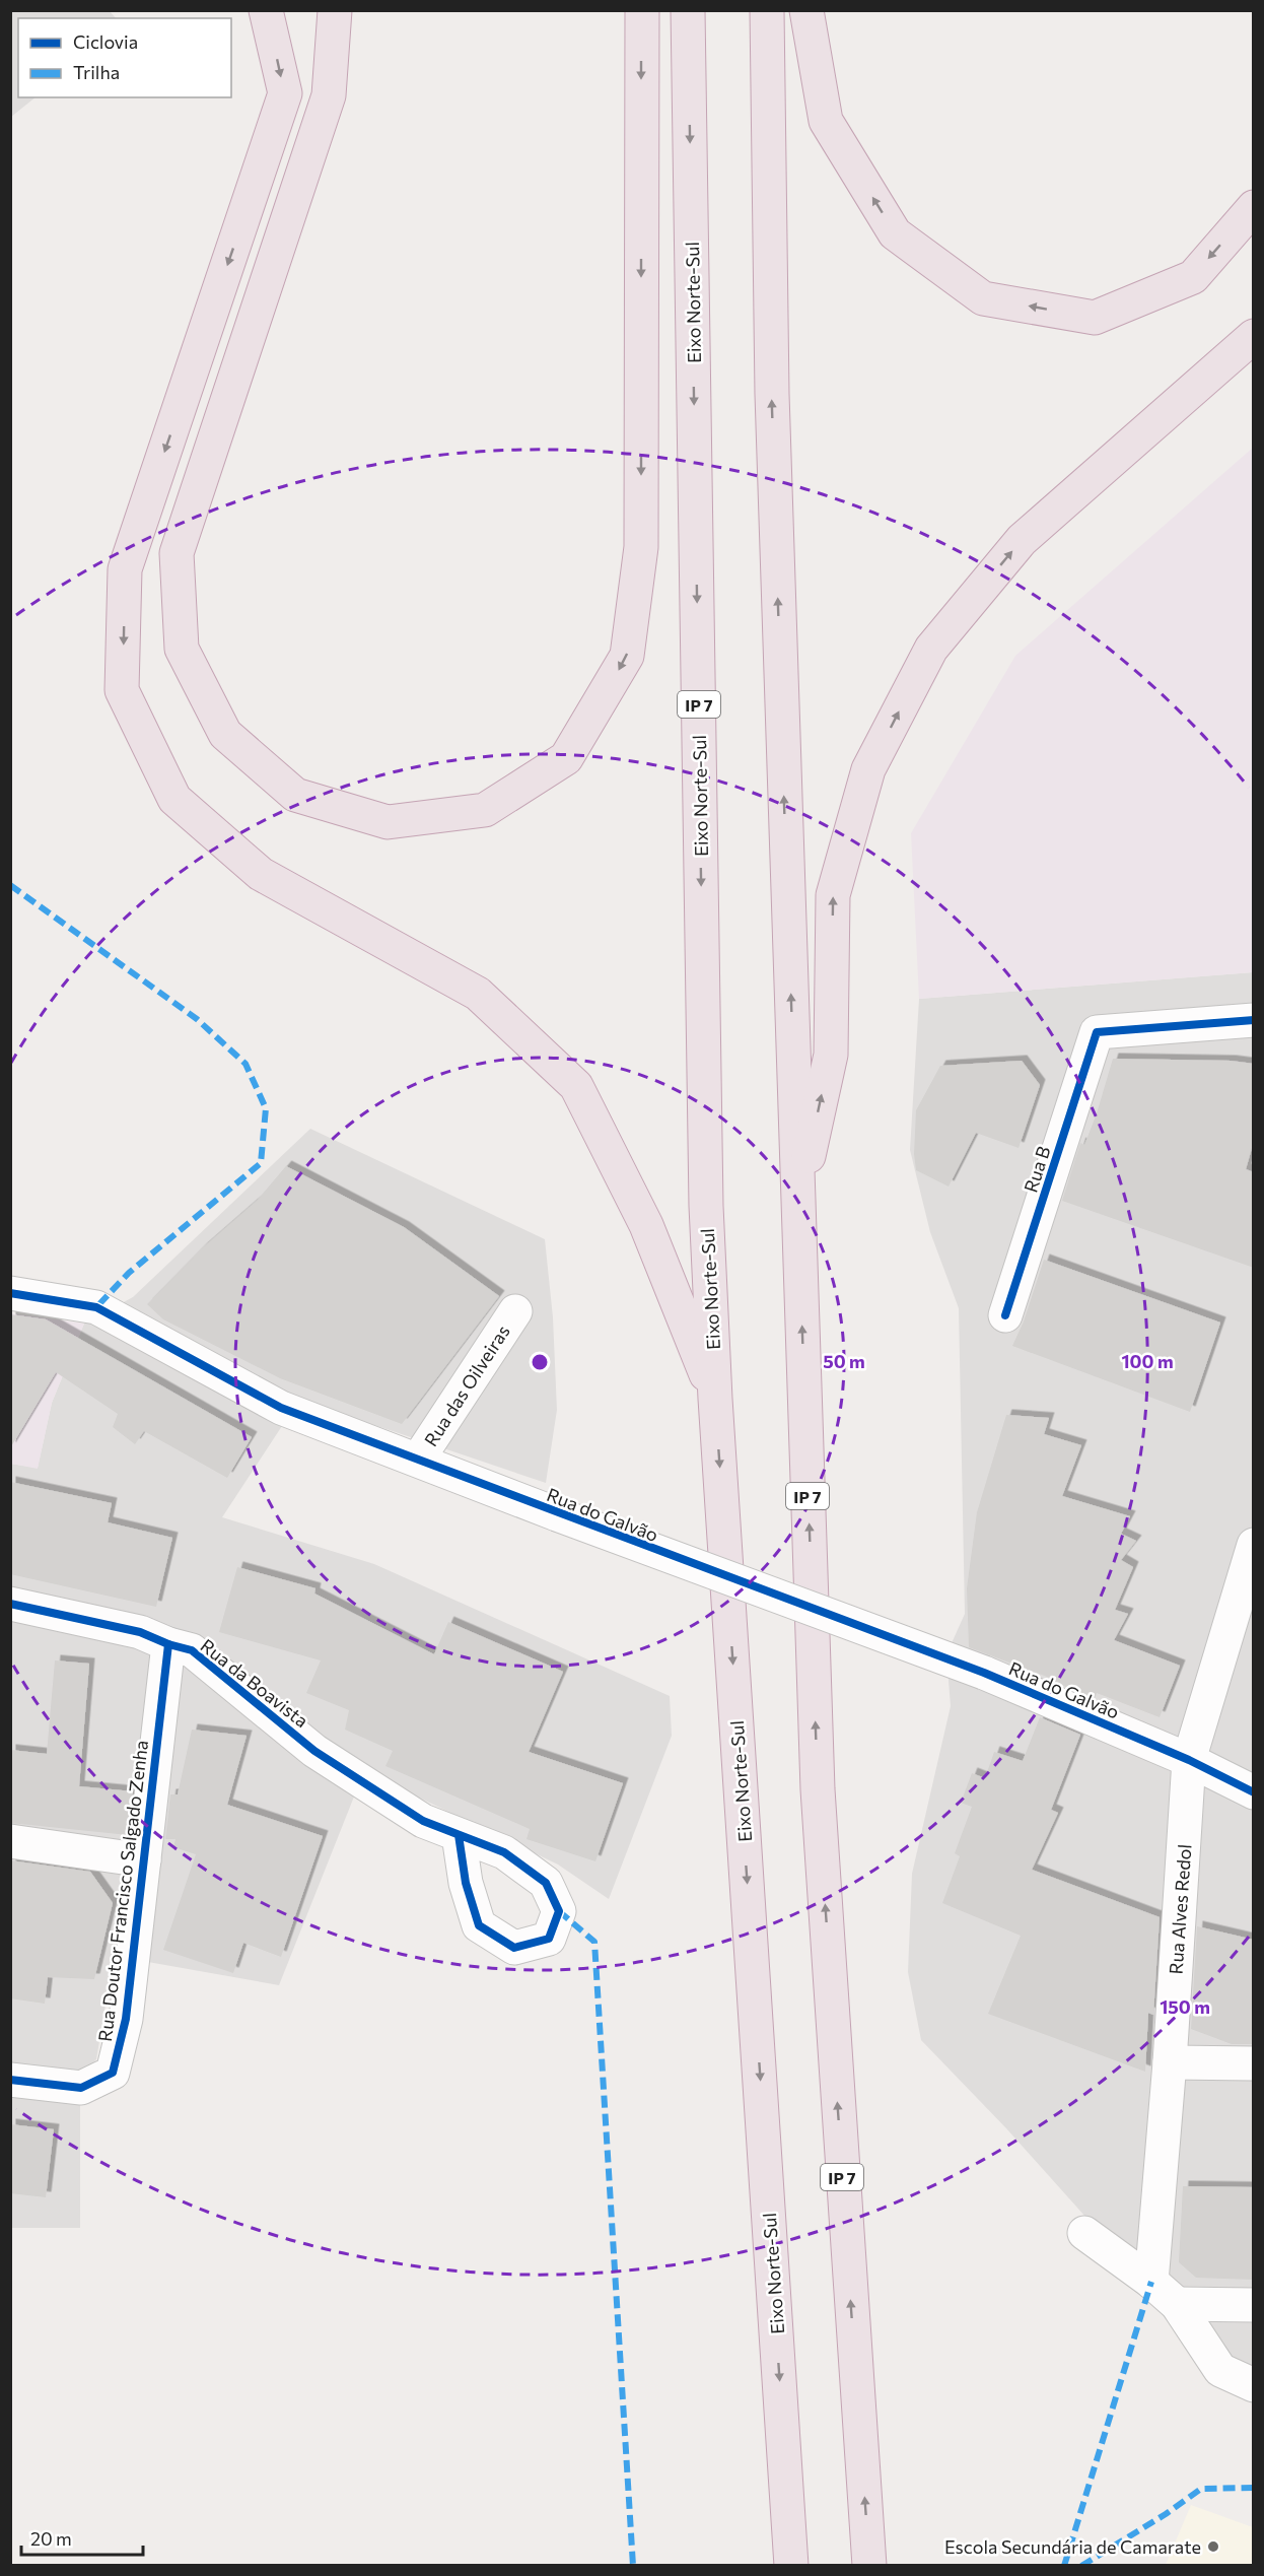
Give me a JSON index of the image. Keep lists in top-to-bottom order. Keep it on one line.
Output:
{"streets":{"highway":["Eixo Norte-Sul","IP 7"],"street":["Rua B","Rua das Oilveiras","Rua do Galvão","Rua da Boavista","Rua Doutor Francisco Salgado Zenha","Rua Alves Redol"]},"crossings":[["Rua das Oilveiras","Rua do Galvão"],["Rua do Galvão","Rua Alves Redol"],["Rua da Boavista","Rua Doutor Francisco Salgado Zenha"]],"places":["Escola Secundária de Camarate"],"legend":["Ciclovia","Trilha"],"scale_bar":"20 m","rings":["50 m","100 m","150 m"]}
